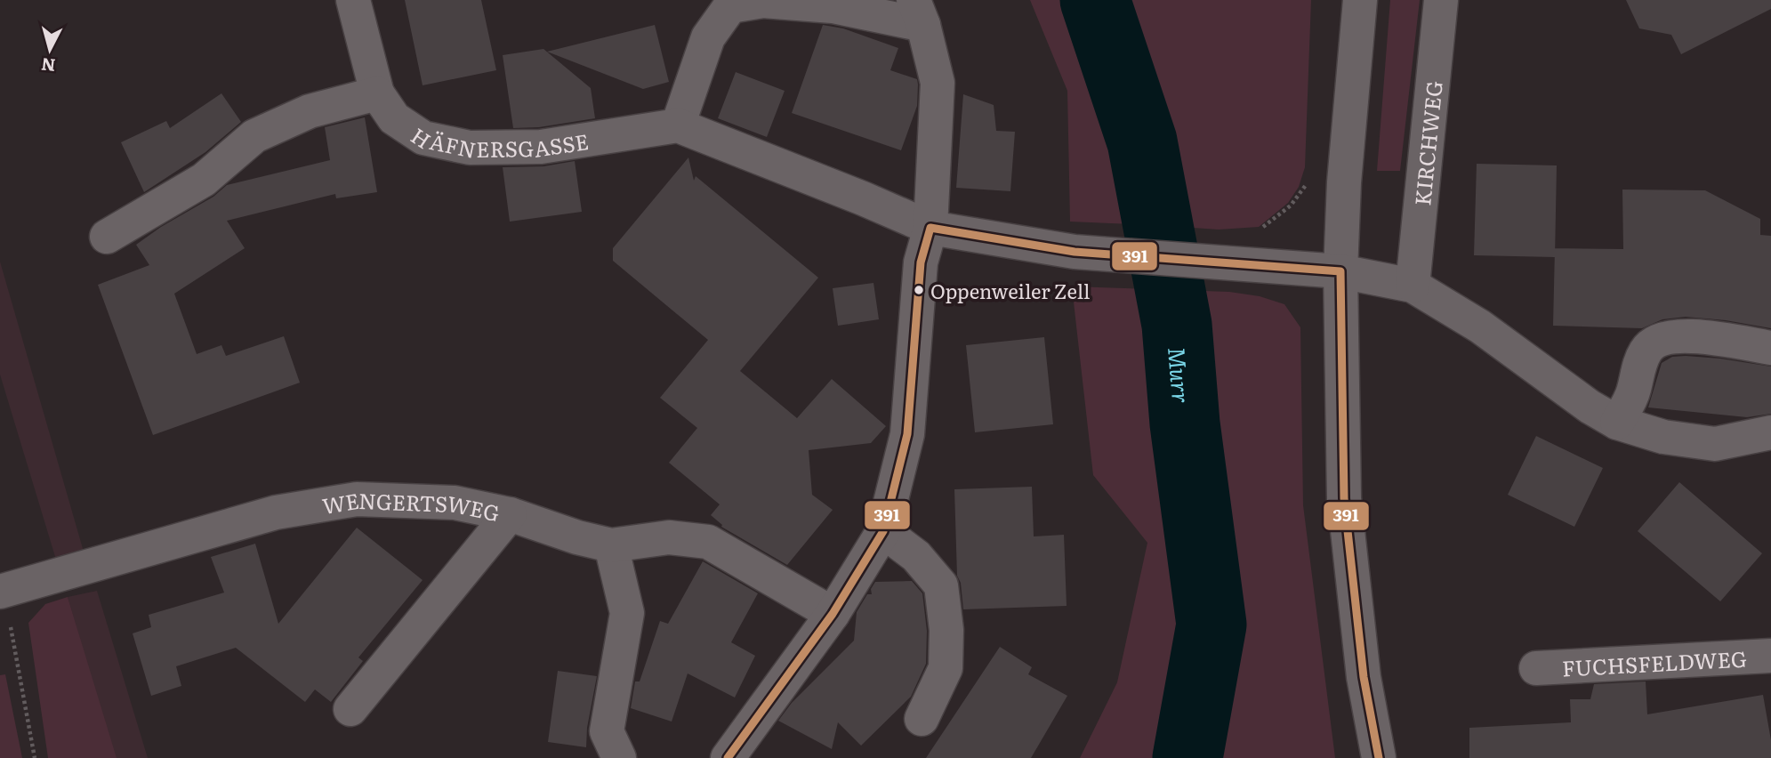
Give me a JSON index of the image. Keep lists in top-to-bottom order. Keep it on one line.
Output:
{"streets":{"street":["HÄFNERSGASSE","KIRCHWEG","WENGERTSWEG","FUCHSFELDWEG"]},"water":["Murr"],"places":["Oppenweiler Zell"],"lines":["transit line 391"],"north":"bottom"}
